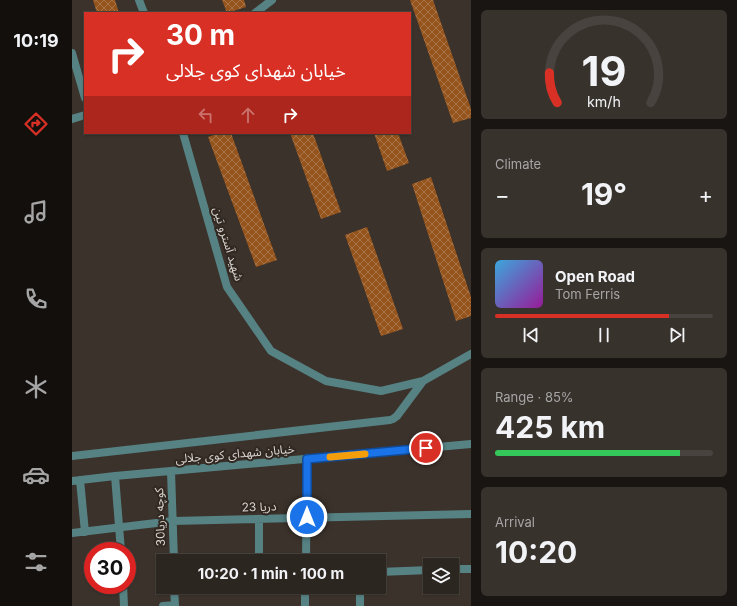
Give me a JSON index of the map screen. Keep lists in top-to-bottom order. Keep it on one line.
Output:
{"streets":{"street":["شهید آسترو تین","خیابان شهدای کوی جلالی","دریا 23","کوچه دریا30"]},"crossings":[["خیابان شهدای کوی جلالی","کوچه دریا30"],["دریا 23","کوچه دریا30"]],"page":{"tabs":"10:19","turn":["30 m","خیابان شهدای کوی جلالی"],"tile":["Climate",["Range · 85%","425 km"],["Arrival","10:20"]],"heat":["−","19°","+"],"song":["Open Road","Tom Ferris"],"limit":"30","trip":"10:20 · 1 min · 100 m","gauge":["19","km/h"]}}
